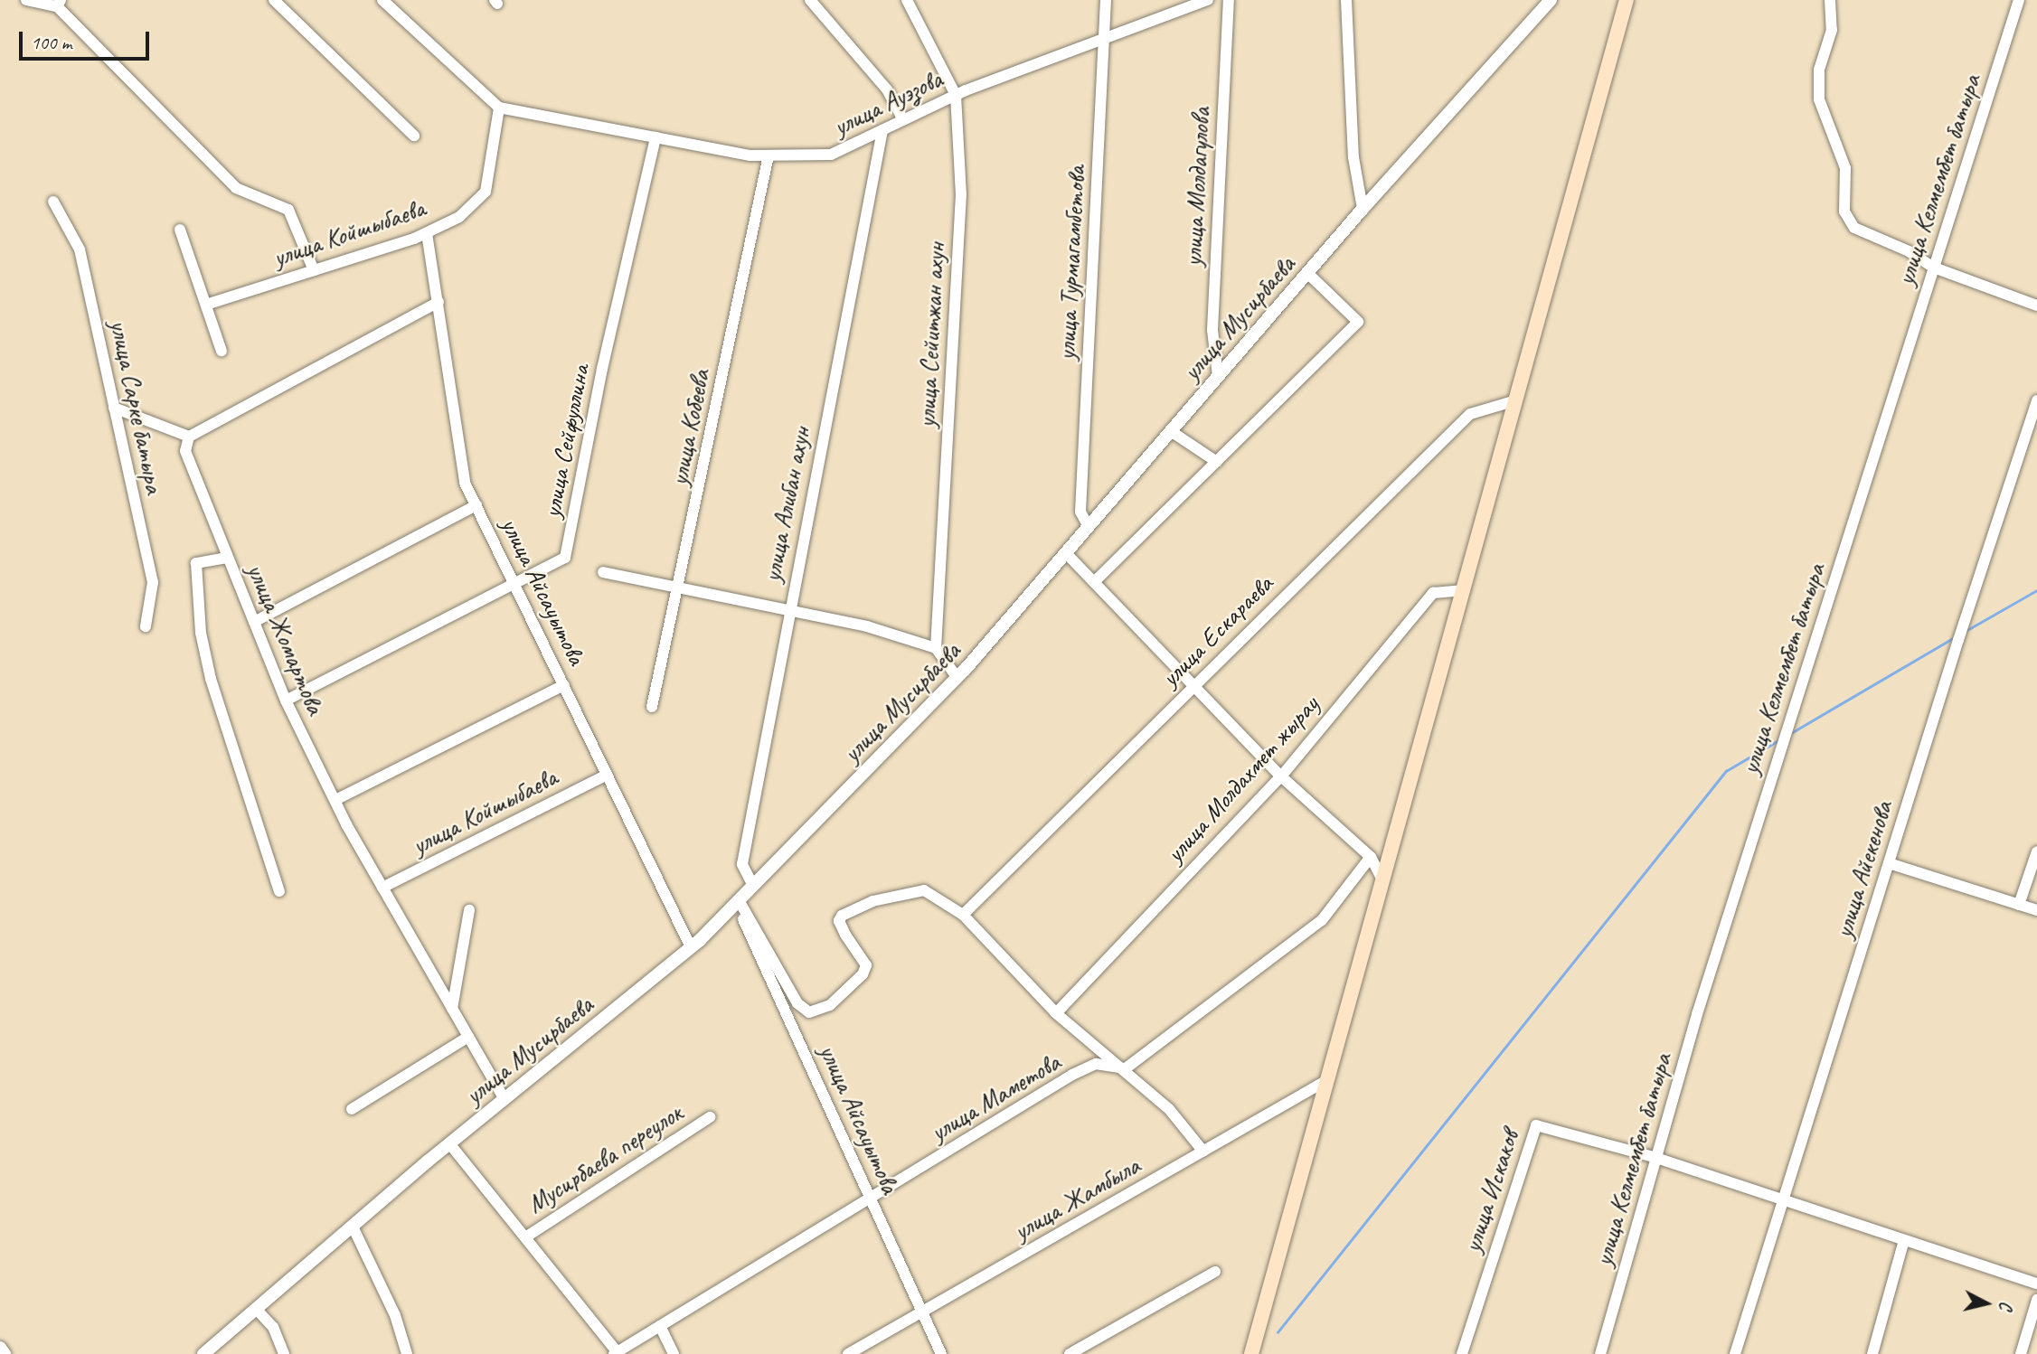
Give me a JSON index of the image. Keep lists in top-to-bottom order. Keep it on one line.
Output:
{"streets":{"street":["улица Ауэзова","улица Келмембет батыра","улица Молдагулова","улица Койшыбаева","улица Турмагамбетова","улица Мусирбаева","улица Сейитжан ахун","улица Сарке батыра","улица Кобеева","улица Сейфуллина","улица Алибан ахун","улица Айсауытова","улица Ескараева","улица Жомартова","улица Молдахмет жырау","улица Айекенова","улица Маметова","Мусирбаева переулок","улица Искаков","улица Жамбыла"]},"crossings":[["улица Ауэзова","улица Койшыбаева"],["улица Ауэзова","улица Турмагамбетова"],["улица Ауэзова","улица Сейитжан ахун"],["улица Ауэзова","улица Кобеева"],["улица Ауэзова","улица Сейфуллина"],["улица Ауэзова","улица Алибан ахун"],["улица Келмембет батыра","улица Искаков"],["улица Молдагулова","улица Мусирбаева"],["улица Койшыбаева","улица Айсауытова"],["улица Койшыбаева","улица Жомартова"],["улица Турмагамбетова","улица Мусирбаева"],["улица Мусирбаева","улица Алибан ахун"],["улица Мусирбаева","улица Айсауытова"],["улица Мусирбаева","улица Жомартова"],["улица Мусирбаева","Мусирбаева переулок"],["улица Сейфуллина","улица Айсауытова"],["улица Сейфуллина","улица Жомартова"],["улица Айсауытова","улица Маметова"],["улица Айсауытова","улица Жамбыла"],["улица Маметова","Мусирбаева переулок"]],"scale_bar":"100 m","north":"right"}
